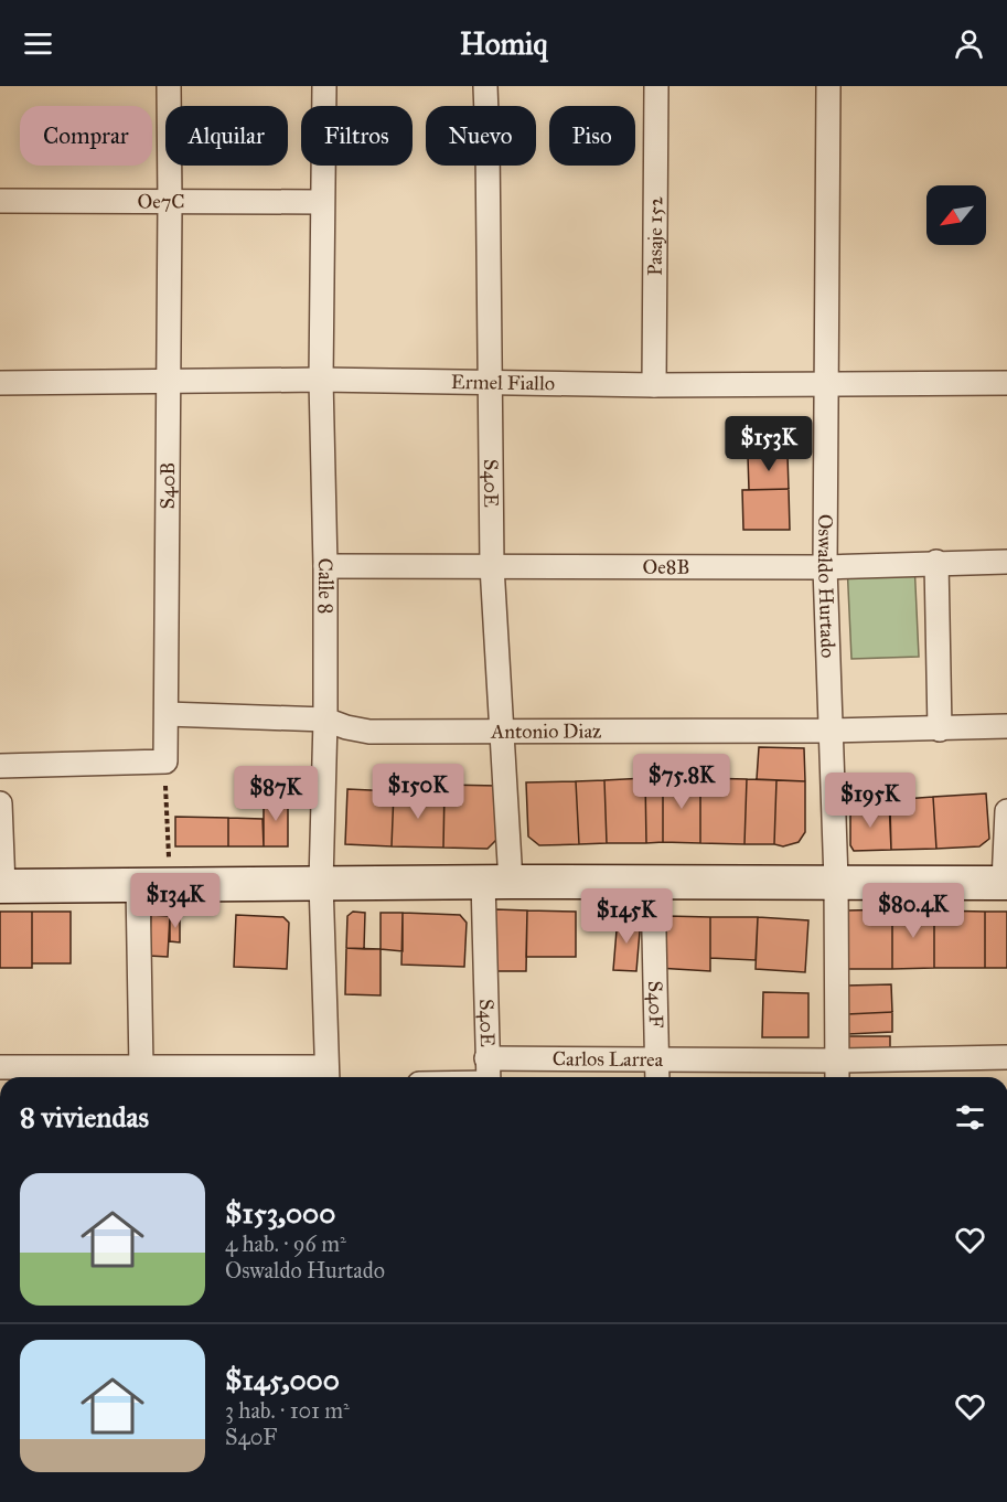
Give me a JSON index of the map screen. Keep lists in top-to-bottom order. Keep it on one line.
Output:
{"streets":{"street":["Oe7C","Pasaje 152","Ermel Fiallo","S40E","S40B","Oe8B","Calle 8","Oswaldo Hurtado","Antonio Diaz","S40F","Carlos Larrea"]},"crossings":[["Oe7C","S40B"],["Oe7C","Calle 8"],["Pasaje 152","Ermel Fiallo"],["Ermel Fiallo","S40E"],["Ermel Fiallo","S40B"],["Ermel Fiallo","Calle 8"],["Ermel Fiallo","Oswaldo Hurtado"],["S40E","Oe8B"],["S40E","Antonio Diaz"],["S40E","Carlos Larrea"],["S40B","Antonio Diaz"],["Oe8B","Calle 8"],["Oe8B","Oswaldo Hurtado"],["Calle 8","Antonio Diaz"],["Oswaldo Hurtado","Antonio Diaz"],["Oswaldo Hurtado","Carlos Larrea"],["S40F","Carlos Larrea"]],"north":"bottom left","page":{"header":"Homiq","chip":["Comprar","Alquilar","Filtros","Nuevo","Piso"],"price":["$153K","$75.8K","$150K","$87K","$195K","$134K","$80.4K","$145K"],"heading":"8 viviendas","list":[{"name":"$153,000","note":"4 hab. · 96 m² · Oswaldo Hurtado"},{"name":"$145,000","note":"3 hab. · 101 m² · S40F"}]}}
